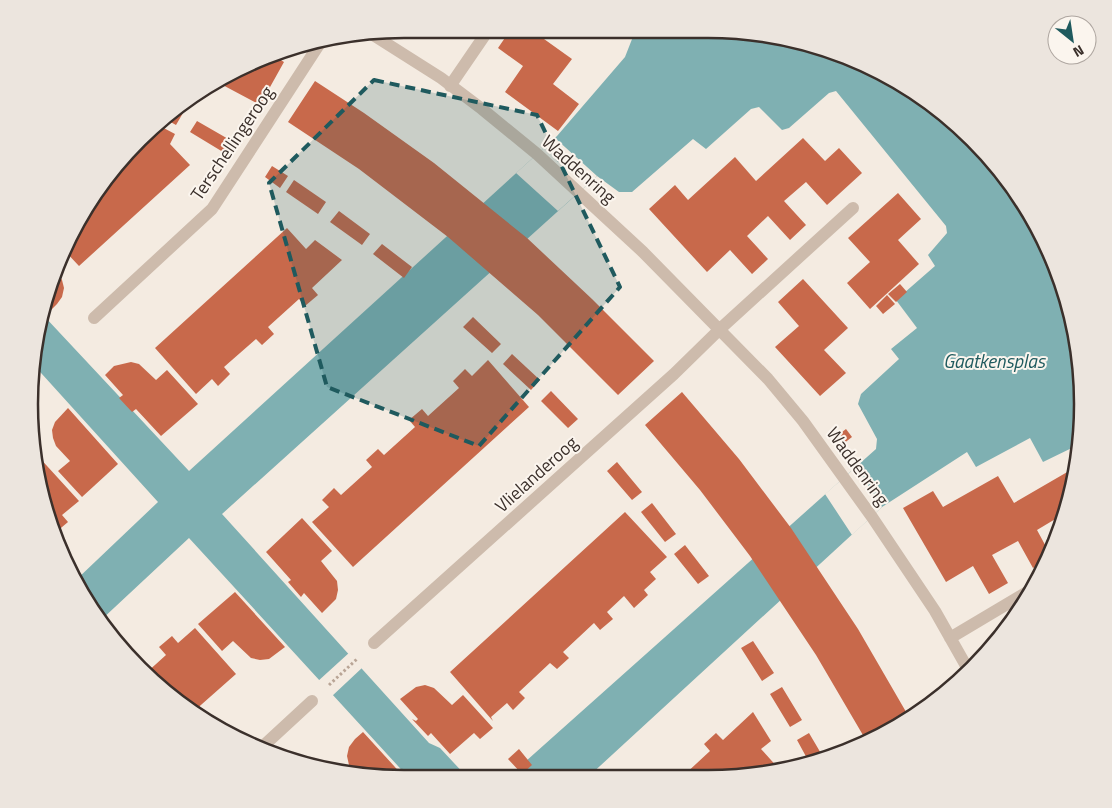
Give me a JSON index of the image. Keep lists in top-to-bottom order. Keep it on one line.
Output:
{"streets":{"street":["Terschellingeroog","Waddenring","Vlielanderoog"]},"crossings":[["Waddenring","Vlielanderoog"]],"water":["Gaatkensplas"],"north":"bottom right"}
